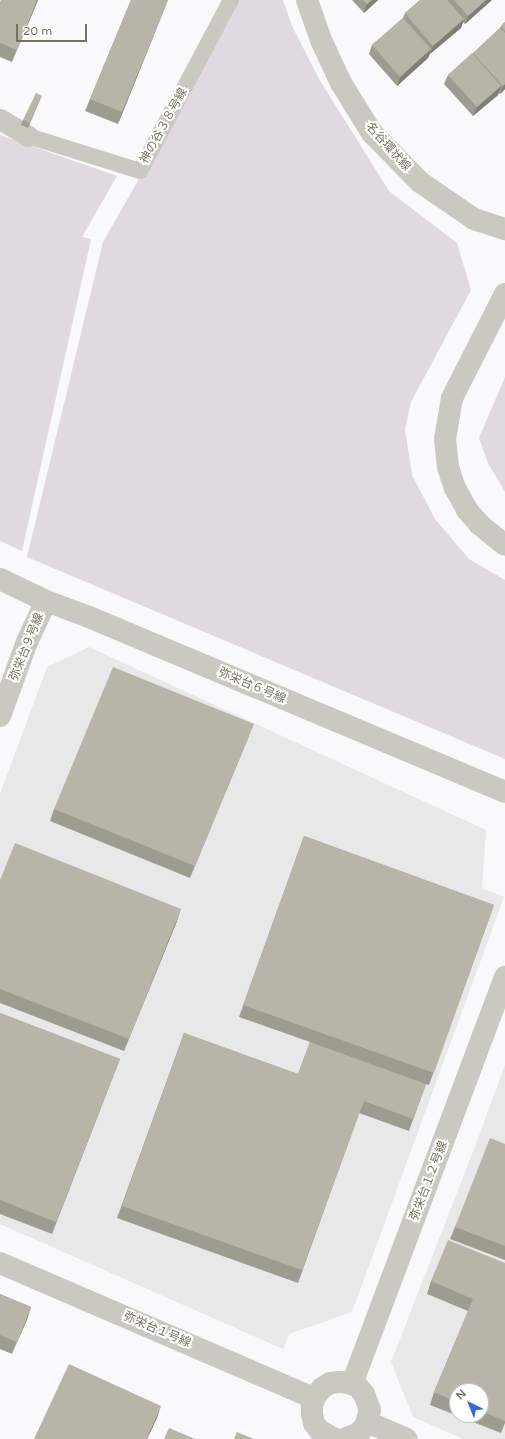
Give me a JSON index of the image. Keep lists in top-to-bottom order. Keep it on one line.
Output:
{"streets":{"street":["神の谷３８号線","名谷環状線","弥栄台９号線","弥栄台６号線","弥栄台１２号線","弥栄台１号線"]},"crossings":[["弥栄台９号線","弥栄台６号線"],["弥栄台１２号線","弥栄台１号線"]],"scale_bar":"20 m","north":"top left"}
